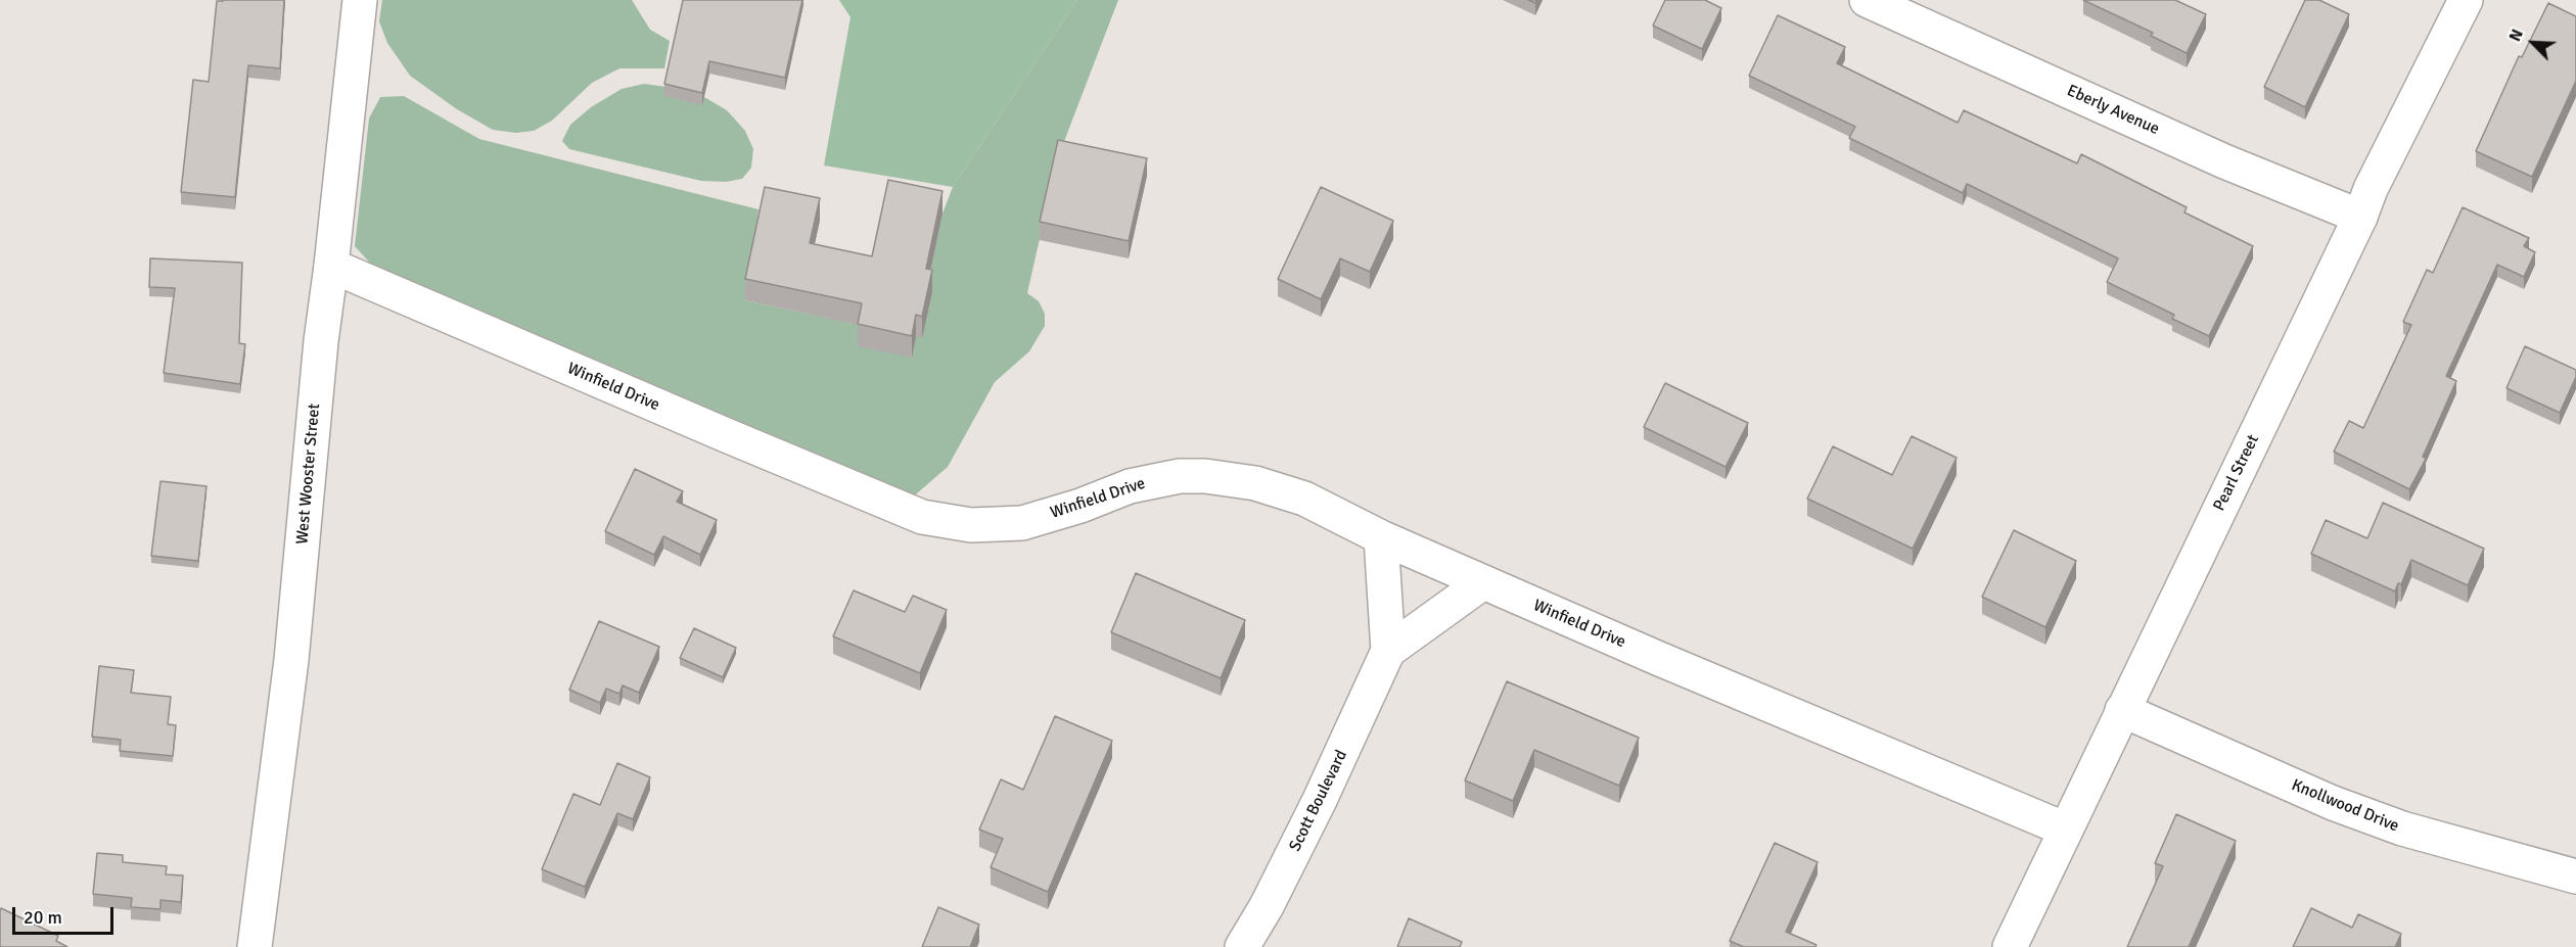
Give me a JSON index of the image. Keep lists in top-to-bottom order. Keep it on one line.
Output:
{"streets":{"street":["Eberly Avenue","Winfield Drive","Pearl Street","West Wooster Street","Scott Boulevard","Knollwood Drive"]},"crossings":[["Eberly Avenue","Pearl Street"],["Winfield Drive","Pearl Street"],["Winfield Drive","West Wooster Street"],["Winfield Drive","Scott Boulevard"],["Pearl Street","Knollwood Drive"]],"scale_bar":"20 m","north":"top left"}
